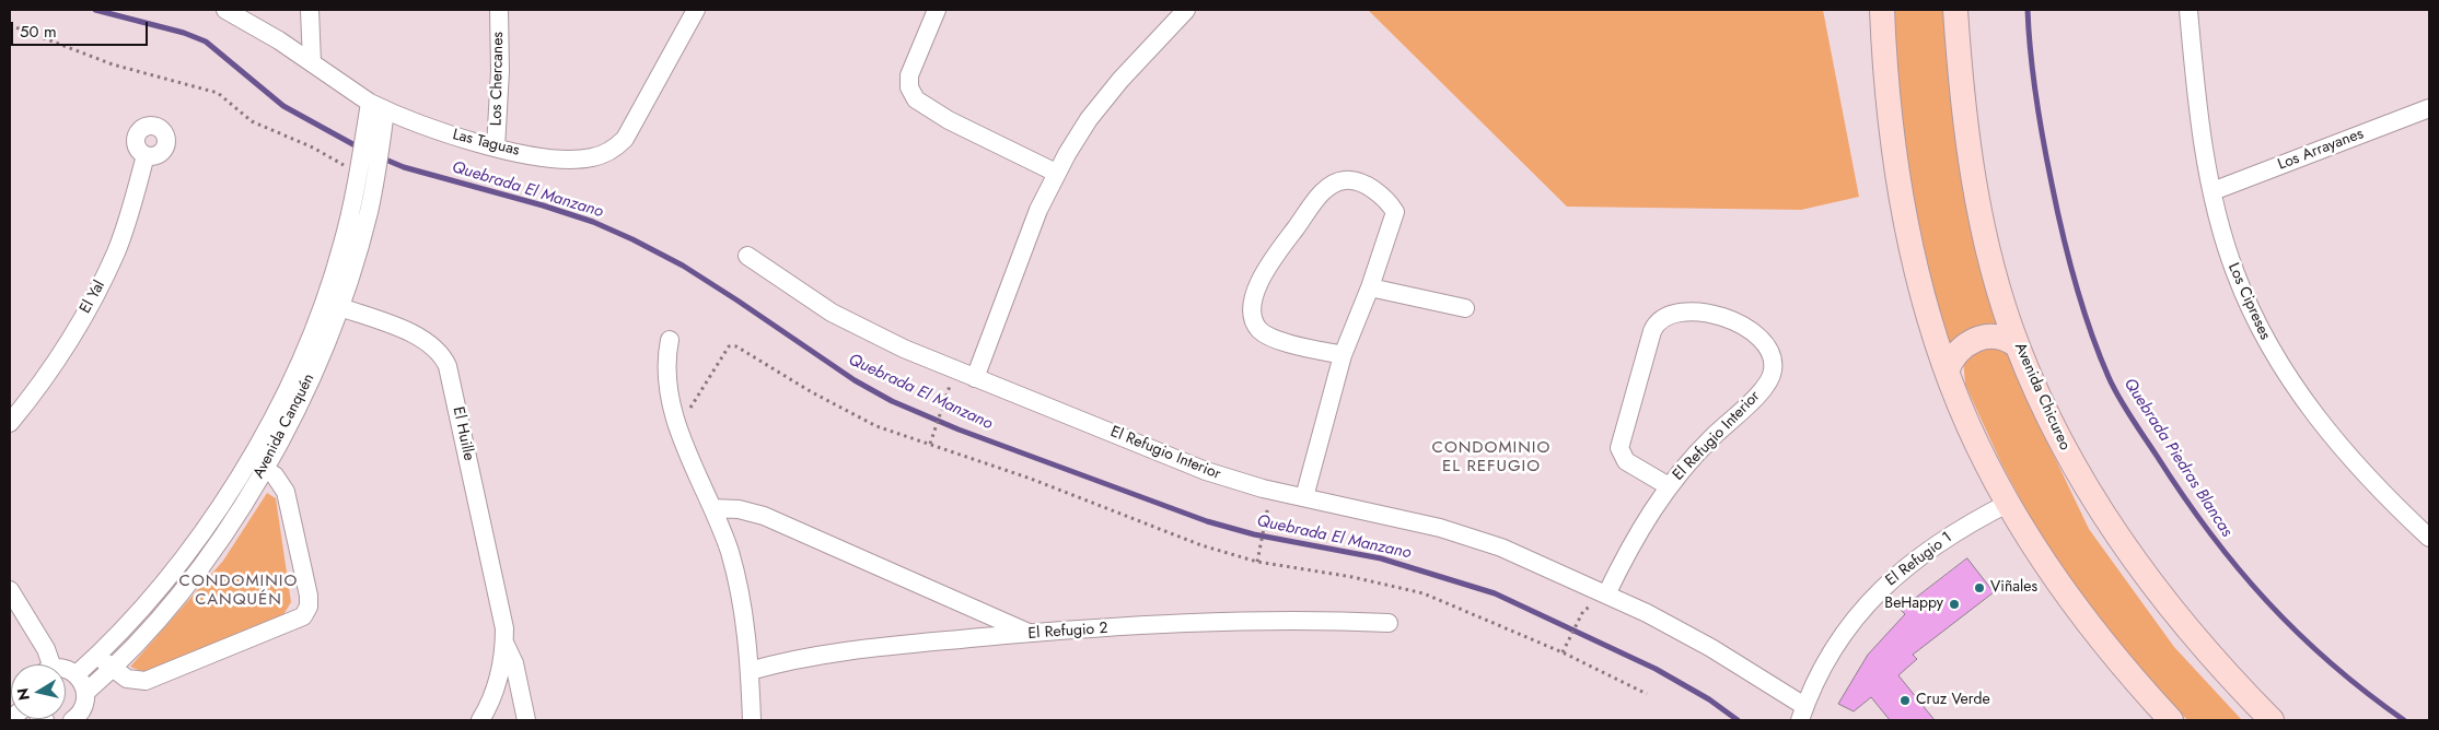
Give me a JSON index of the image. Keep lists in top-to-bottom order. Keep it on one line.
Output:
{"streets":{"main road":["Avenida Chicureo"],"street":["Los Chercanes","Las Taguas","Los Arrayanes","El Yal","Los Cipreses","Avenida Canquén","El Huille","El Refugio Interior","El Refugio 1","El Refugio 2"]},"crossings":[["Los Chercanes","Las Taguas"],["Las Taguas","Avenida Canquén"],["Los Arrayanes","Los Cipreses"],["Avenida Canquén","El Huille"],["El Refugio Interior","El Refugio 1"]],"districts":["CONDOMINIO EL REFUGIO","CONDOMINIO CANQUÉN"],"water":["Quebrada El Manzano","Quebrada Piedras Blancas"],"places":["Viñales","BeHappy","Cruz Verde"],"scale_bar":"50 m","north":"left"}
